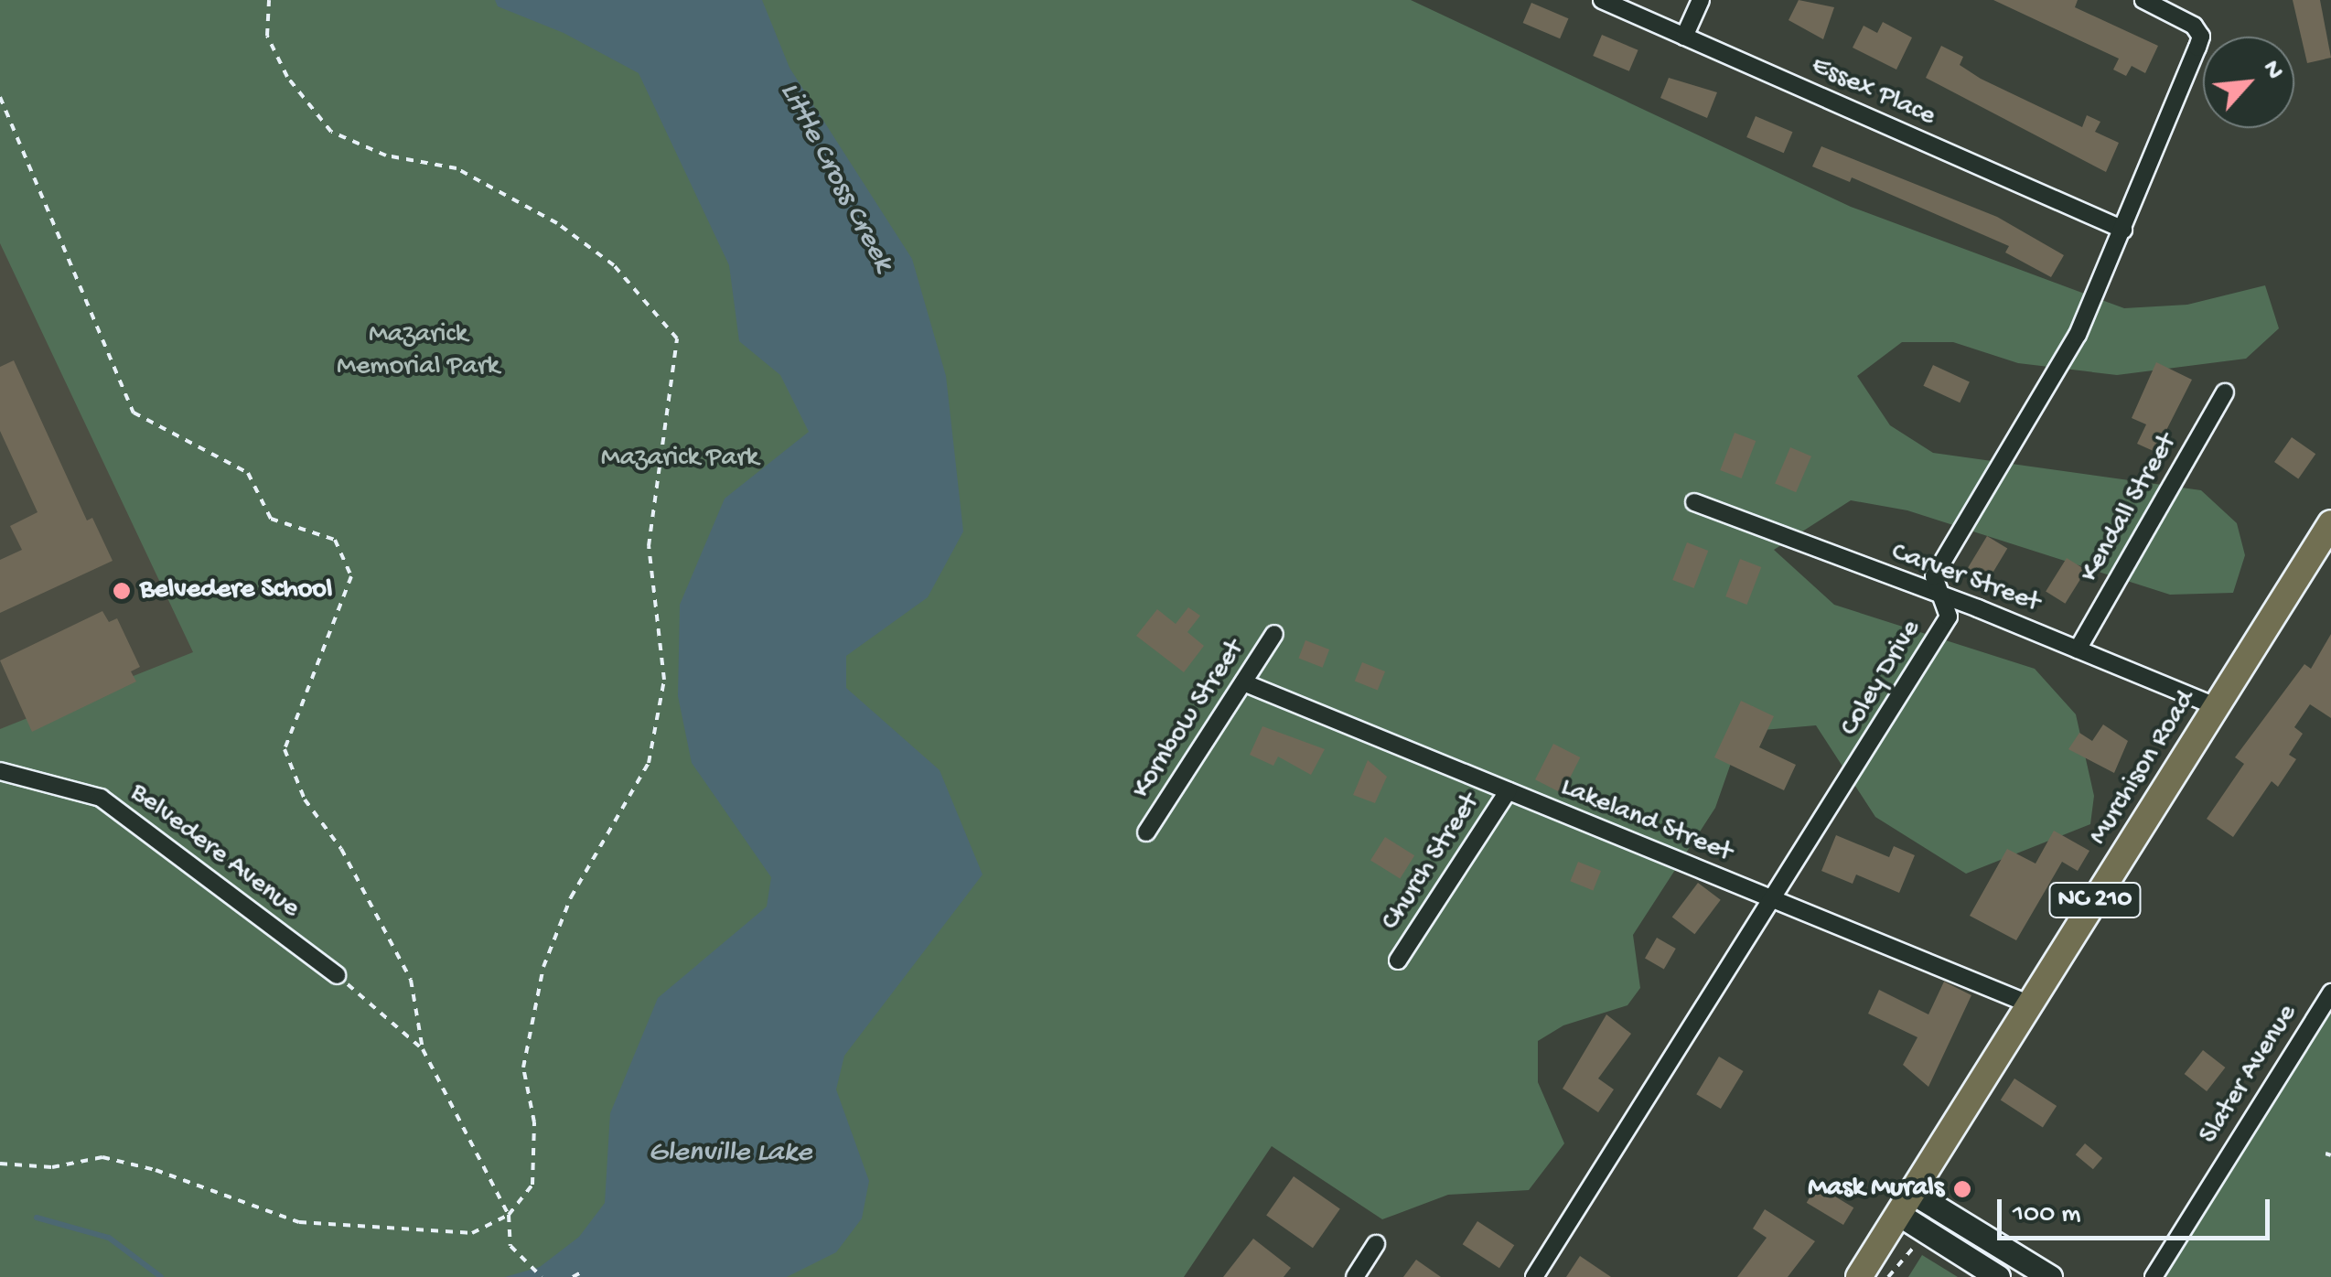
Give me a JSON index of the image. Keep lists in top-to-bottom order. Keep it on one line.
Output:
{"streets":{"main road":["Murchison Road","NC 210"],"street":["Essex Place","Kendall Street","Carver Street","Coley Drive","Kornbow Street","Lakeland Street","Belvedere Avenue","Church Street","Slater Avenue"]},"crossings":[["Essex Place","Coley Drive"],["Kendall Street","Carver Street"],["Carver Street","Coley Drive"],["Carver Street","Murchison Road"],["Coley Drive","Lakeland Street"],["Kornbow Street","Lakeland Street"],["Murchison Road","Lakeland Street"],["Lakeland Street","Church Street"]],"water":["Little Cross Creek","Glenville Lake"],"parks":["Mazarick Memorial Park","Mazarick Park"],"places":["Belvedere School","Mask Murals"],"scale_bar":"100 m","north":"top right"}
